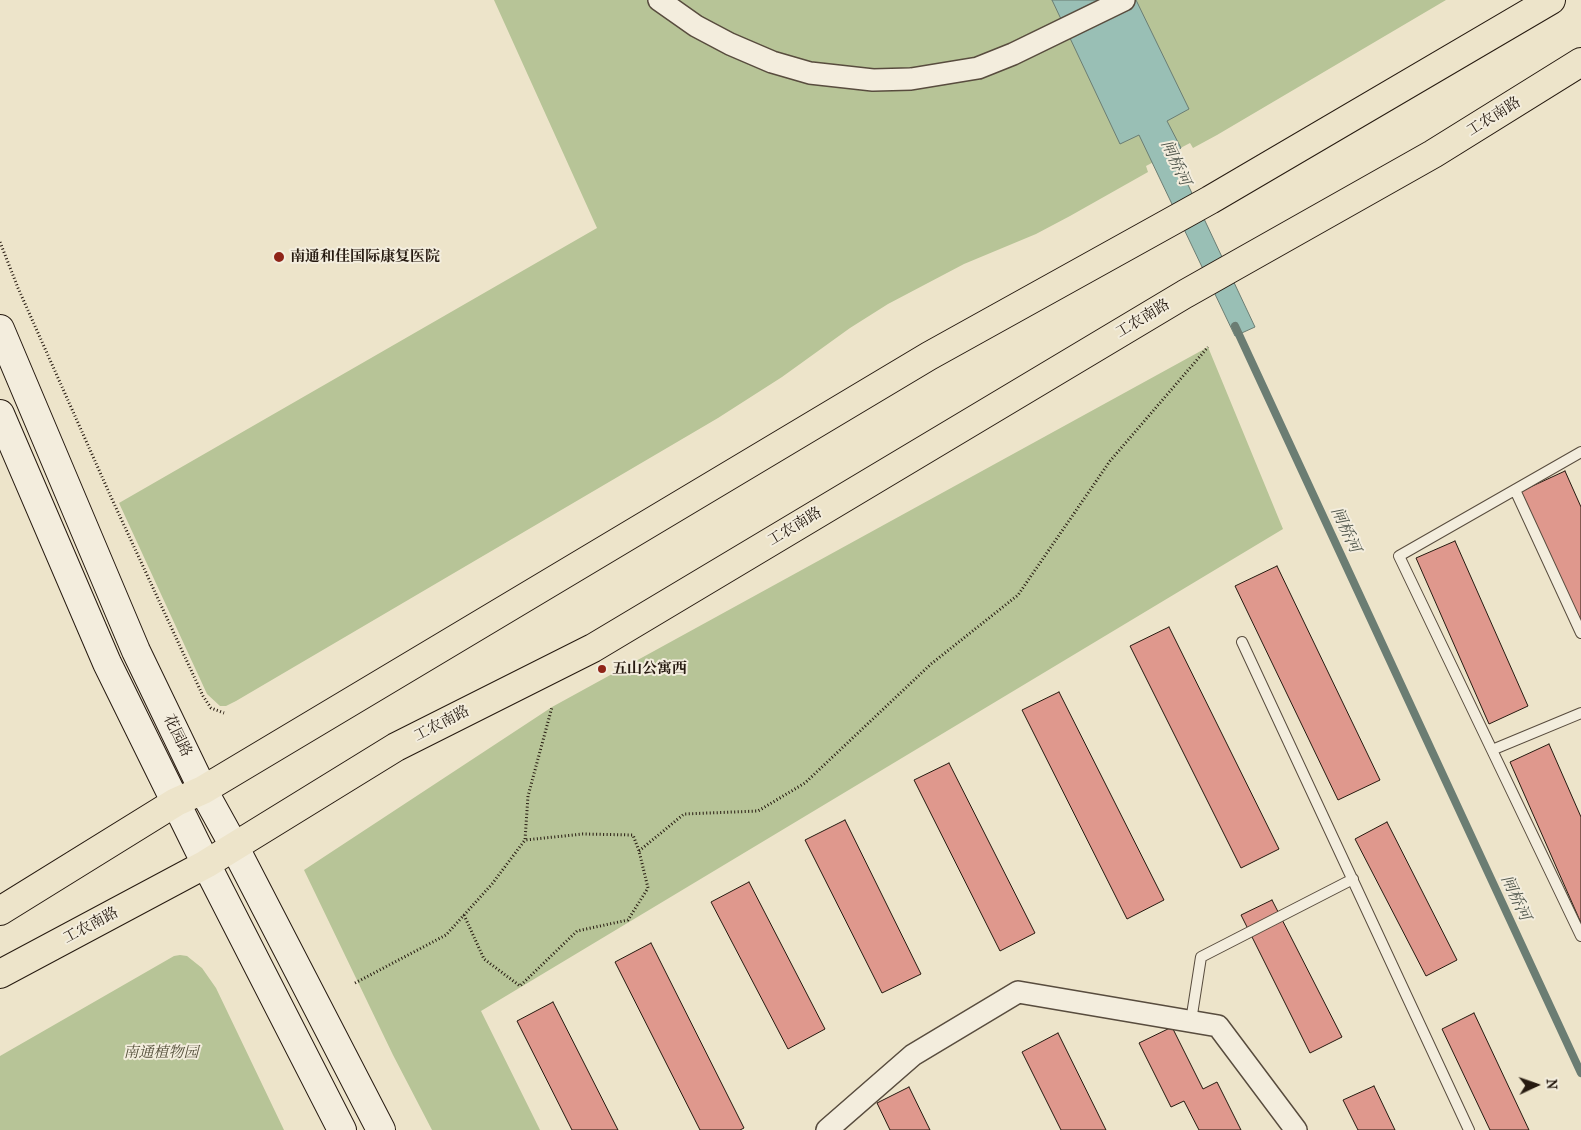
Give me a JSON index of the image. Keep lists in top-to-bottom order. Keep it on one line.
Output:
{"streets":{"main road":["工农南路","花园路"]},"crossings":[["工农南路","花园路"]],"water":["闸桥河"],"parks":["南通植物园"],"places":["南通和佳国际康复医院","五山公寓西"],"north":"right"}
